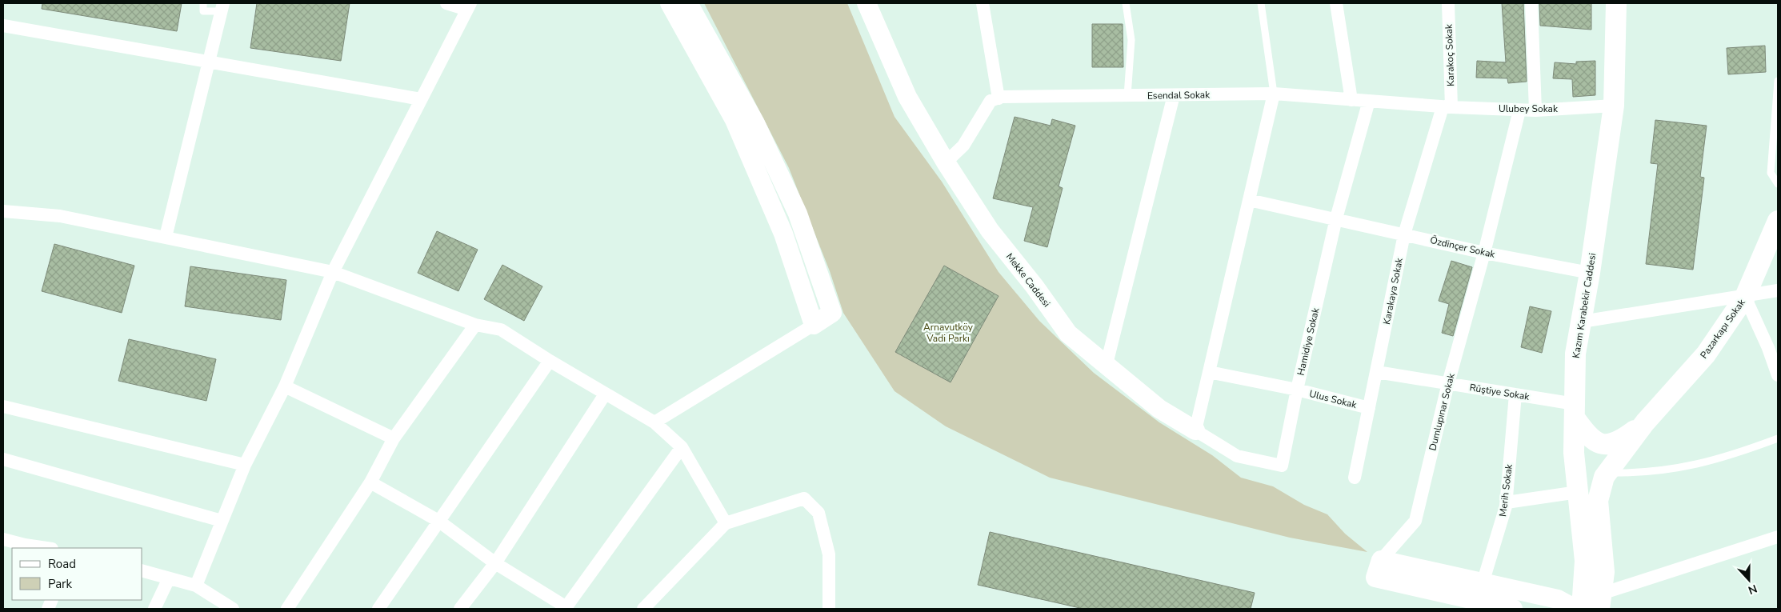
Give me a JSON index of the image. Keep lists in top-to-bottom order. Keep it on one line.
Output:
{"streets":{"main road":["Mekke Caddesi","Kazım Karabekir Caddesi","Pazarkapı Sokak"],"street":["Karakoç Sokak","Esendal Sokak","Ulubey Sokak","Özdinçer Sokak","Karakaya Sokak","Hamidiye Sokak","Rüştiye Sokak","Ulus Sokak","Dumlupınar Sokak","Merih Sokak"]},"crossings":[["Karakoç Sokak","Esendal Sokak"],["Karakoç Sokak","Ulubey Sokak"],["Karakoç Sokak","Karakaya Sokak"],["Esendal Sokak","Ulubey Sokak"],["Esendal Sokak","Karakaya Sokak"],["Esendal Sokak","Hamidiye Sokak"],["Ulubey Sokak","Karakaya Sokak"],["Ulubey Sokak","Kazım Karabekir Caddesi"],["Ulubey Sokak","Dumlupınar Sokak"],["Özdinçer Sokak","Karakaya Sokak"],["Özdinçer Sokak","Kazım Karabekir Caddesi"],["Özdinçer Sokak","Hamidiye Sokak"],["Özdinçer Sokak","Dumlupınar Sokak"],["Mekke Caddesi","Hamidiye Sokak"],["Karakaya Sokak","Rüştiye Sokak"],["Karakaya Sokak","Ulus Sokak"],["Kazım Karabekir Caddesi","Rüştiye Sokak"],["Hamidiye Sokak","Ulus Sokak"],["Rüştiye Sokak","Dumlupınar Sokak"],["Rüştiye Sokak","Merih Sokak"]],"parks":["Arnavutköy Vadi Parkı"],"legend":["Road","Park"],"north":"bottom"}
